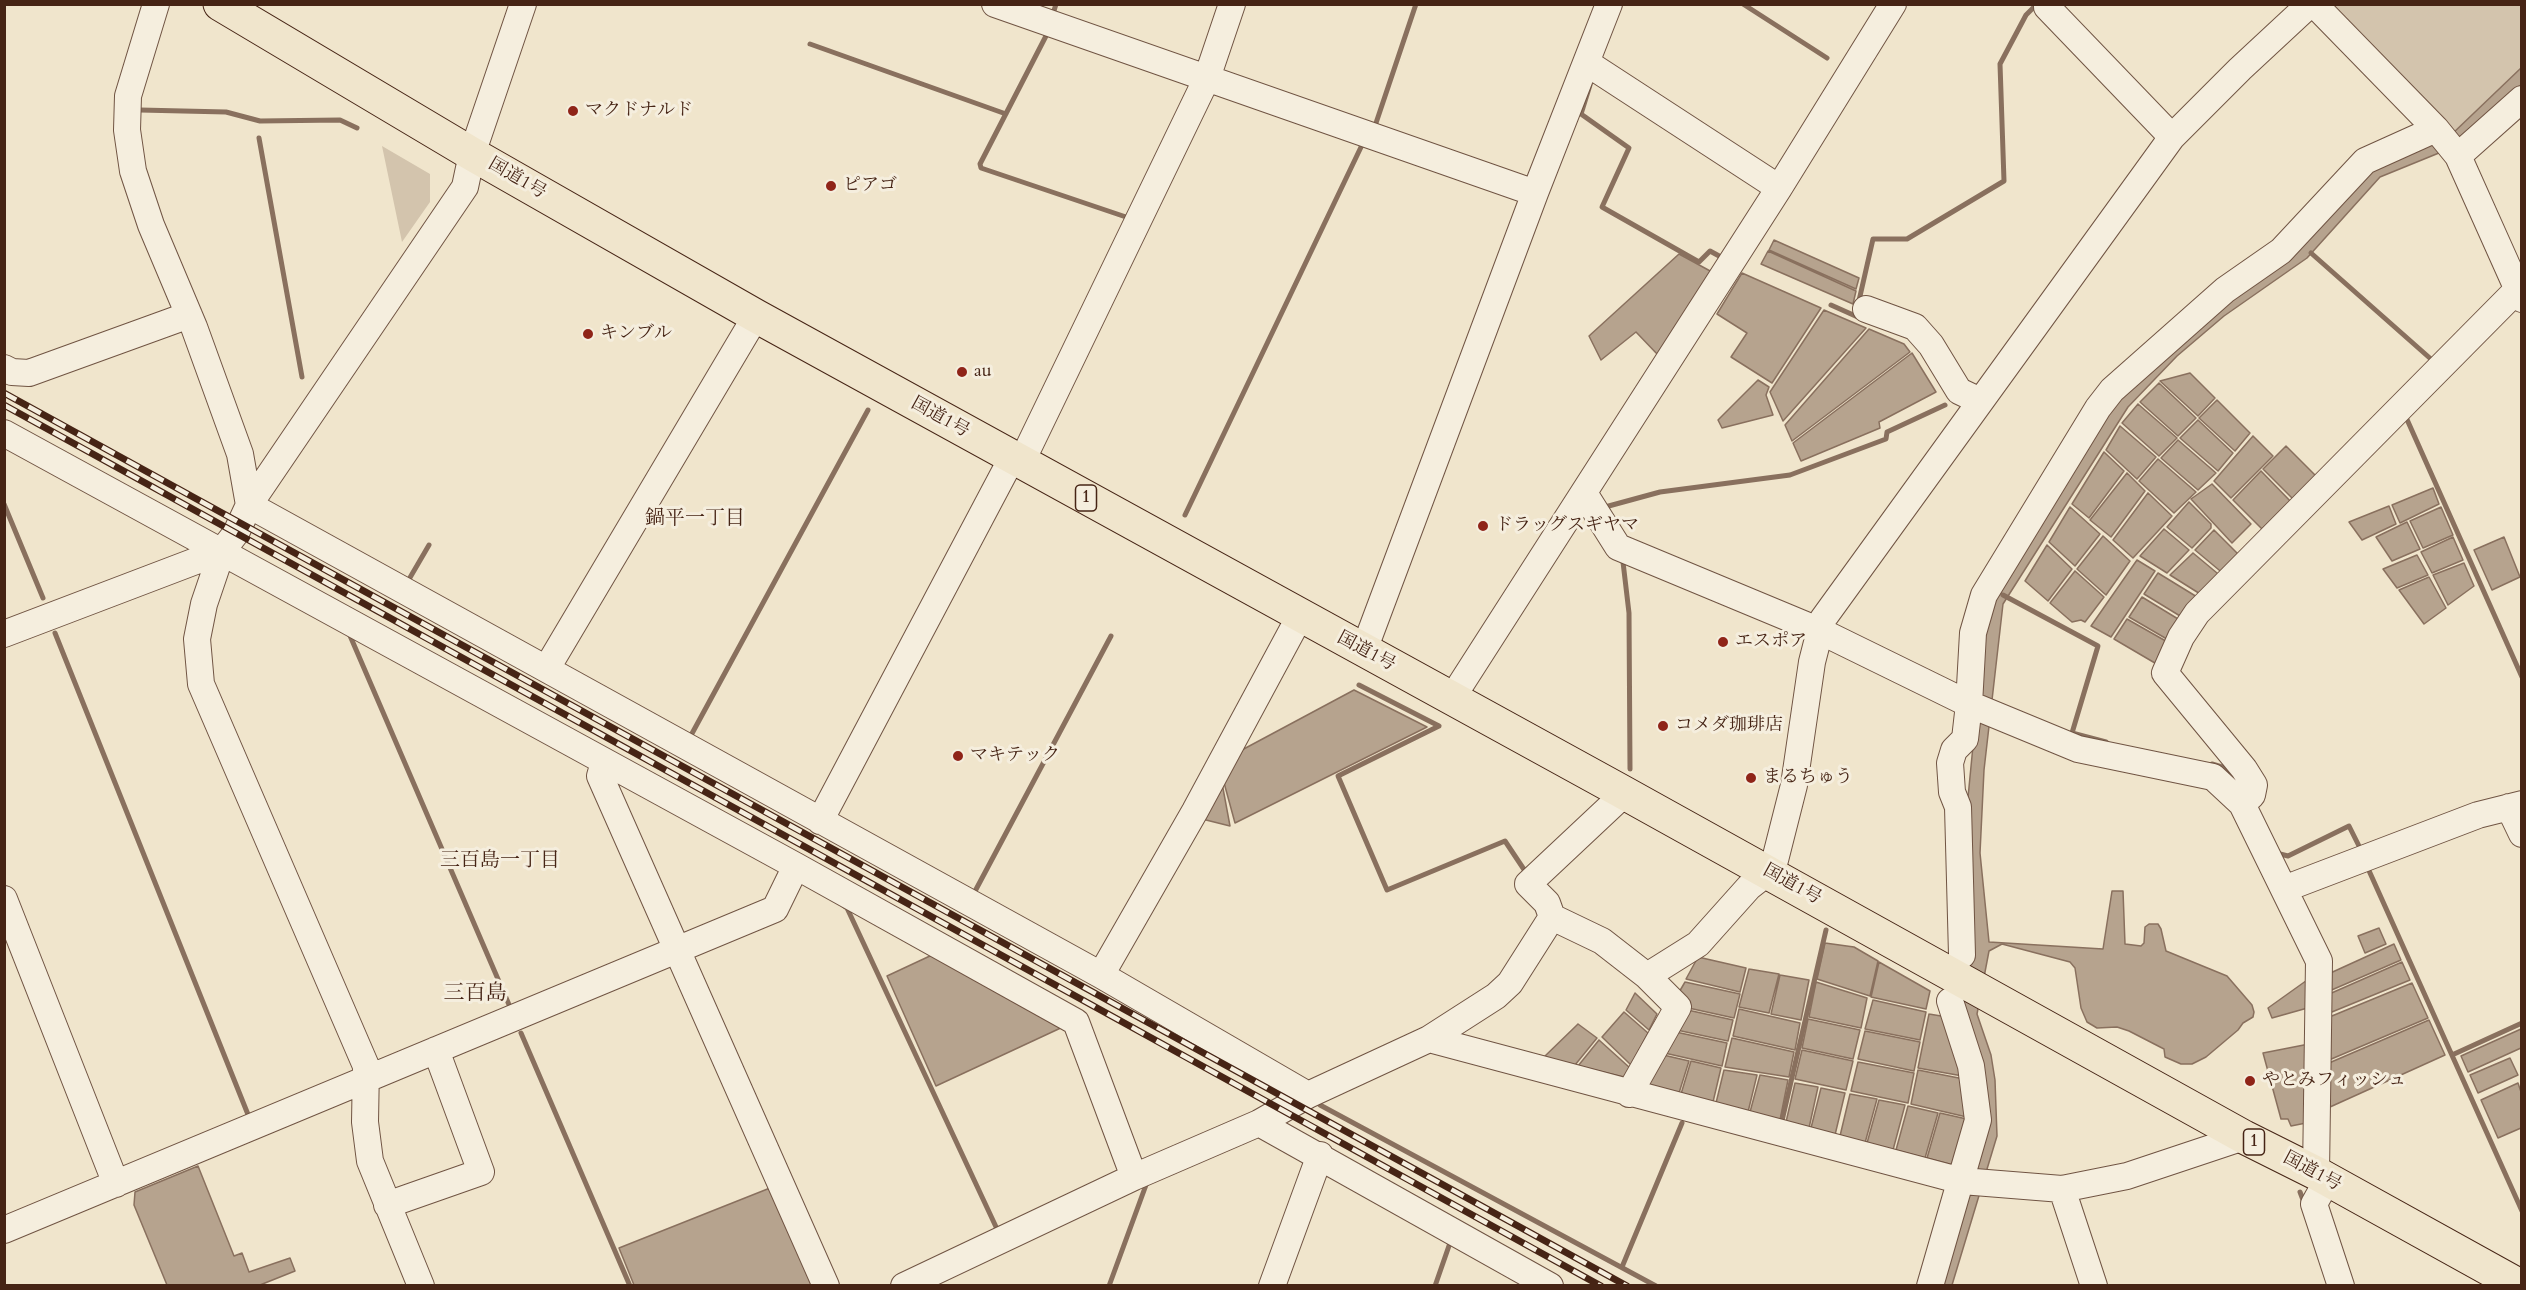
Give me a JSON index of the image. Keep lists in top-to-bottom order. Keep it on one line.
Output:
{"streets":{"highway":["国道1号","1"]},"districts":["鍋平一丁目","三百島一丁目","三百島"],"places":["マクドナルド","ピアゴ","キンブル","au","ドラッグスギヤマ","エスポア","コメダ珈琲店","マキテック","まるちゅう","やとみフィッシュ"]}
